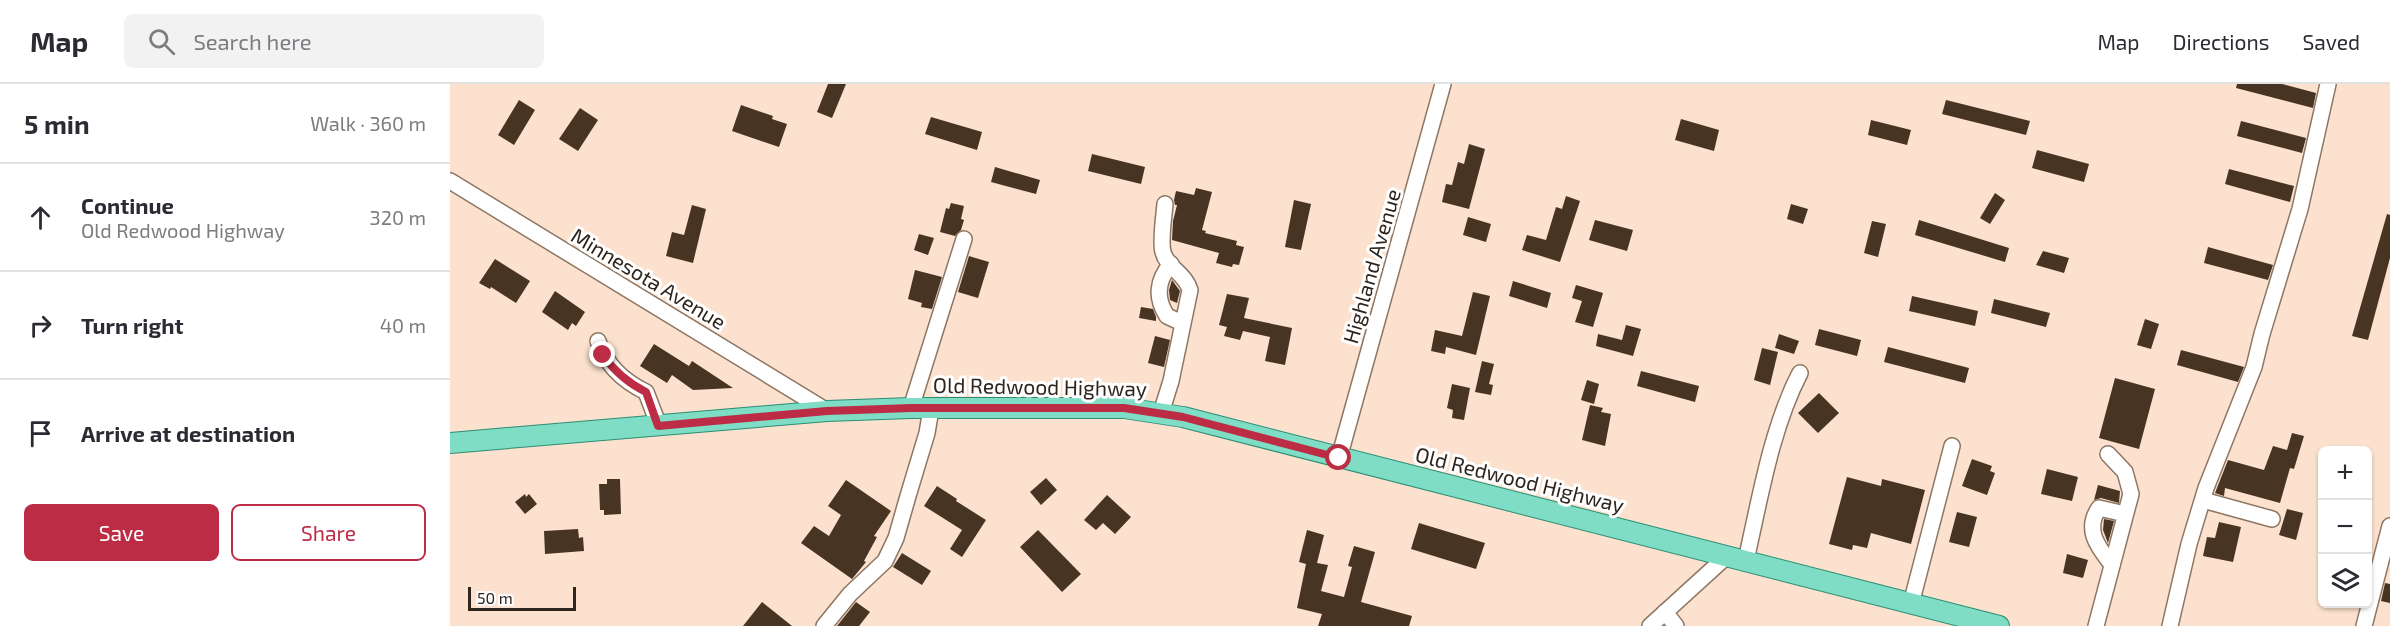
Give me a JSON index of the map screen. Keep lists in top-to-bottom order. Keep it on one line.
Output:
{"streets":{"main road":["Old Redwood Highway"],"street":["Highland Avenue","Minnesota Avenue"]},"crossings":[["Highland Avenue","Old Redwood Highway"],["Minnesota Avenue","Old Redwood Highway"]],"scale_bar":"50 m","page":{"header":"Map","search":"Search here","nav":["Map","Directions","Saved"],"heading":["5 min","Walk · 360 m"],"list":[["Continue","Old Redwood Highway","320 m"],["Turn right","40 m"],"Arrive at destination"],"map_buttons":["+","−"],"buttons":["Save","Share"],"scale":"50 m"}}
